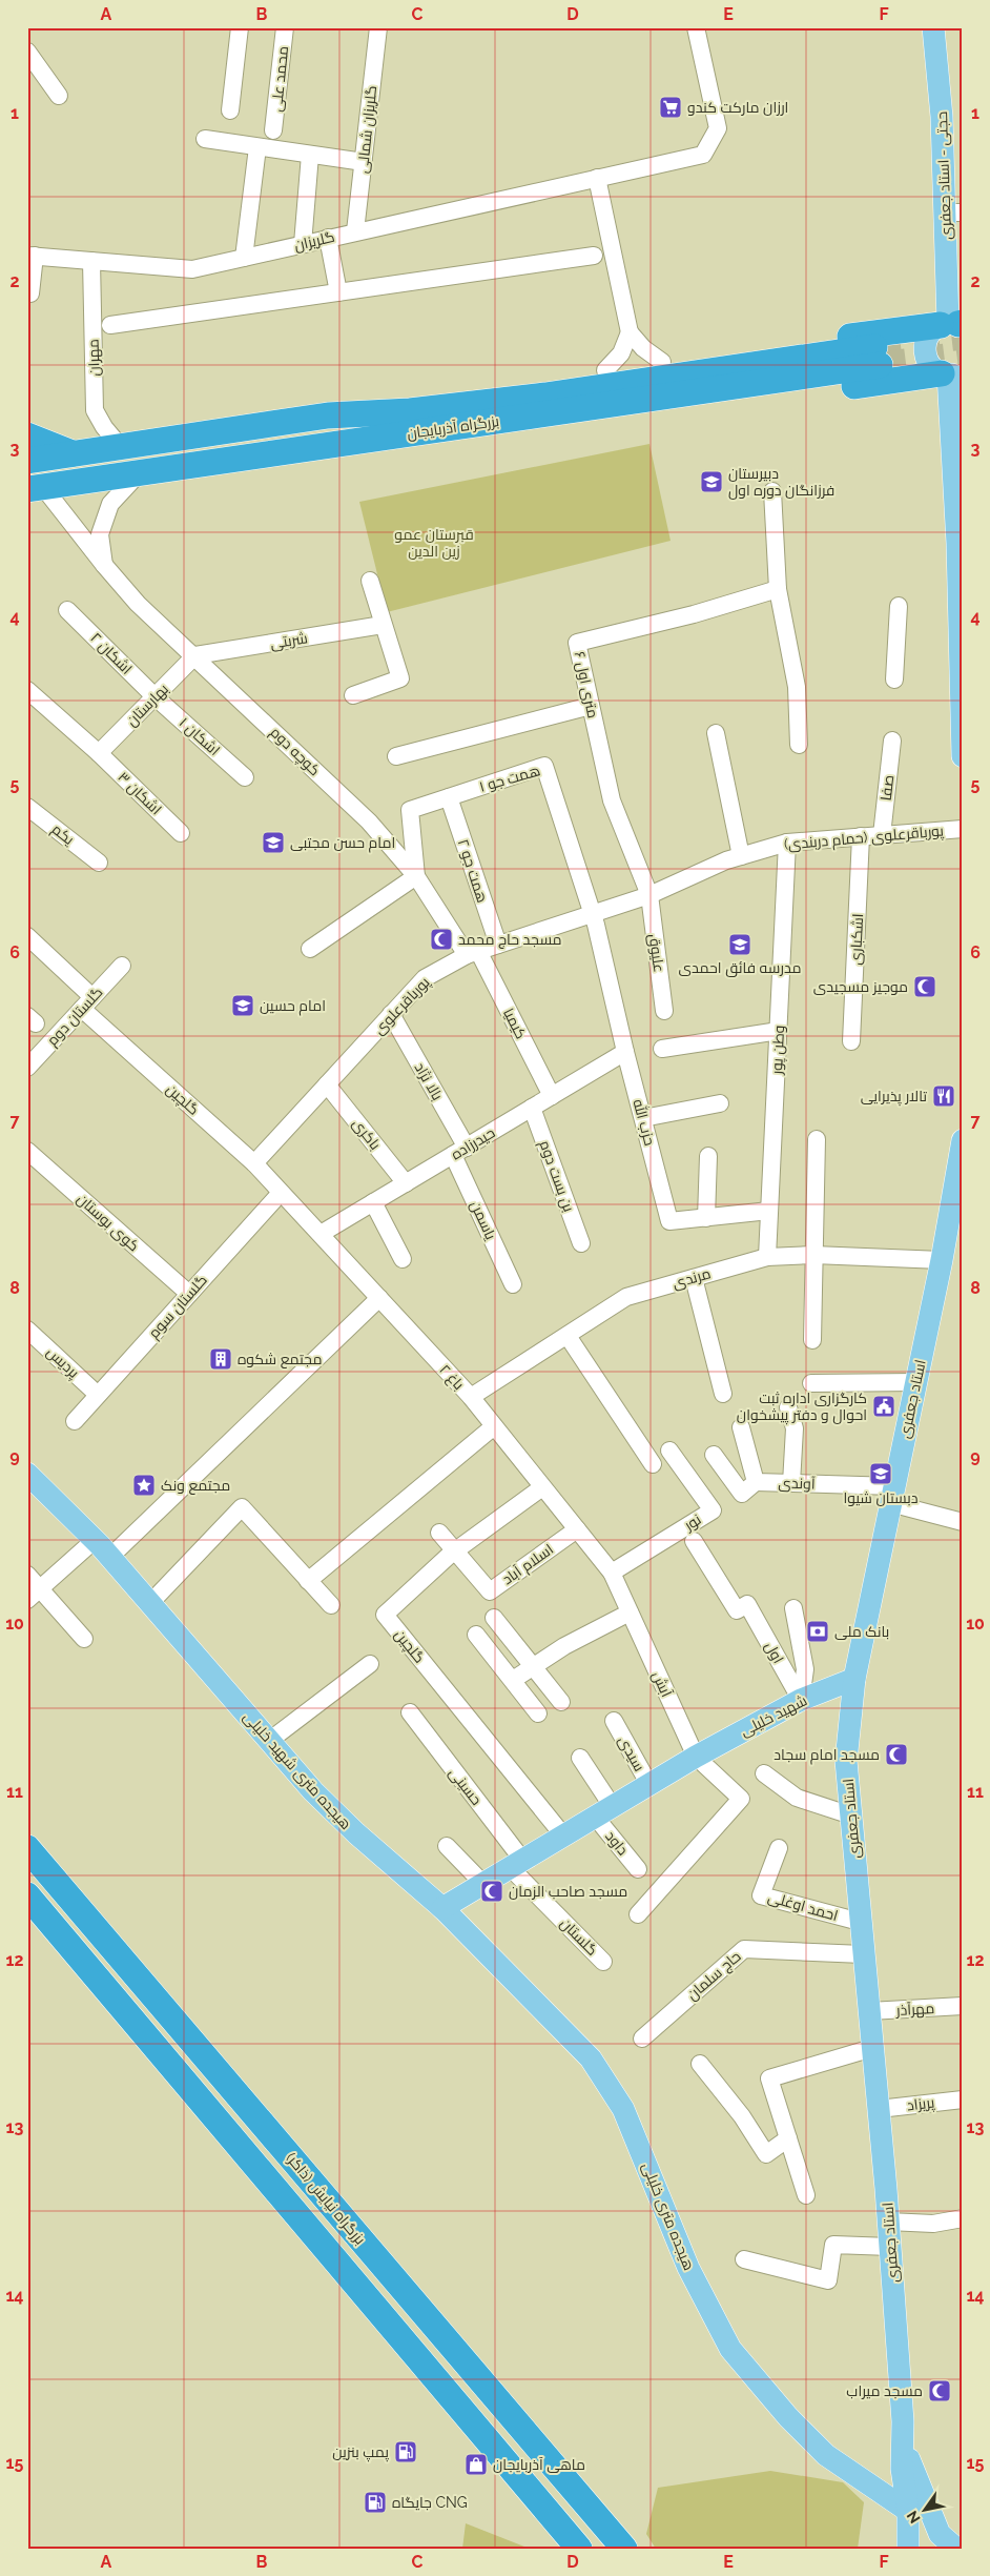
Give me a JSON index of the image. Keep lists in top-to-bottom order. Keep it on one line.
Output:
{"streets":{"highway":["بزرگراه آذربایجان","بزرگراه نیایش (ذاکر)"],"main road":["حجتی - استاد جعفری","استاد جعفری","شهید خلیلی","هیجده متری شهید خلیلی","هیجده متری خلیلی"],"street":["محمد علی","گلریزان شمالی","گلریزان","مهران","شربتی","اشکان ۲","۶ متری اول","بهارستان","اشکان ۱","کوچه دوم","همت جو ۱","صفا","اشکان ۳","یکم","پورباقرعلوی (حمام دربندی)","همت جو ۲","اشکباری","علیوق","پورباقرعلوی","گلستان دوم","کیمیا","وطن پور","بالا نژاد","گلچین","حزب الله","باکری","حیدرزاده","بن بست دوم","یاسمن","کوی بوستان","مرندی","گلستان سوم","پردیس","باغ ۲","آوندی","نور","اسلام آباد","اول","آبش","سیدی","حسینی","داود","احمد اوغلی","گلستان","حاج سلمان","مهرآذر","پریزاد"]},"crossings":[["گلریزان شمالی","گلریزان"],["گلریزان","مهران"],["مهران","بزرگراه آذربایجان"],["بزرگراه آذربایجان","کوچه دوم"],["شربتی","بهارستان"],["شربتی","کوچه دوم"],["اشکان ۲","بهارستان"],["اشکان ۲","اشکان ۱"],["۶ متری اول","پورباقرعلوی (حمام دربندی)"],["۶ متری اول","علیوق"],["بهارستان","اشکان ۱"],["بهارستان","کوچه دوم"],["بهارستان","اشکان ۳"],["کوچه دوم","همت جو ۱"],["کوچه دوم","پورباقرعلوی"],["کوچه دوم","کیمیا"],["همت جو ۱","پورباقرعلوی (حمام دربندی)"],["همت جو ۱","همت جو ۲"],["همت جو ۱","پورباقرعلوی"],["همت جو ۱","حزب الله"],["صفا","پورباقرعلوی (حمام دربندی)"],["پورباقرعلوی (حمام دربندی)","اشکباری"],["پورباقرعلوی (حمام دربندی)","علیوق"],["پورباقرعلوی (حمام دربندی)","پورباقرعلوی"],["پورباقرعلوی (حمام دربندی)","وطن پور"],["پورباقرعلوی (حمام دربندی)","حزب الله"],["همت جو ۲","پورباقرعلوی"],["پورباقرعلوی","کیمیا"],["پورباقرعلوی","بالا نژاد"],["پورباقرعلوی","گلچین"],["پورباقرعلوی","حزب الله"],["پورباقرعلوی","باکری"],["گلستان دوم","گلچین"],["کیمیا","حیدرزاده"],["وطن پور","حزب الله"],["وطن پور","مرندی"],["بالا نژاد","حیدرزاده"],["بالا نژاد","یاسمن"],["گلچین","گلستان سوم"],["گلچین","باغ ۲"],["گلچین","اسلام آباد"],["حزب الله","حیدرزاده"],["باکری","حیدرزاده"],["حیدرزاده","بن بست دوم"],["حیدرزاده","یاسمن"],["حیدرزاده","باغ ۲"],["کوی بوستان","گلستان سوم"],["مرندی","باغ ۲"],["مرندی","استاد جعفری"],["گلستان سوم","پردیس"],["گلستان سوم","باغ ۲"],["باغ ۲","نور"],["باغ ۲","اسلام آباد"],["باغ ۲","آبش"],["استاد جعفری","آوندی"],["استاد جعفری","شهید خلیلی"],["استاد جعفری","احمد اوغلی"],["استاد جعفری","حاج سلمان"],["استاد جعفری","مهرآذر"],["استاد جعفری","پریزاد"],["استاد جعفری","هیجده متری خلیلی"],["نور","آبش"],["اول","شهید خلیلی"],["آبش","شهید خلیلی"],["هیجده متری شهید خلیلی","هیجده متری خلیلی"],["حسینی","گلستان"]],"parks":["قبرستان عمو زین الدین"],"places":{"supermarket":["ارزان مارکت کندو"],"school or university":["دبیرستان فرزانگان دوره اول","امام حسن مجتبی","مدرسه فائق احمدی","امام حسین","دبستان شیوا"],"mosque":["مسجد حاج محمد","موجیز مسجیدی","مسجد امام سجاد","مسجد صاحب الزمان","مسجد میراب"],"restaurant":["تالار پذیرایی"],"building":["مجتمع شکوه"],"public building":["کارگزاری اداره ثبت احوال و دفتر پیشخوان"],"place":["مجتمع ونک"],"bank":["بانک ملی"],"fuel station":["پمپ بنزین","جایگاه CNG"],"shop":["ماهی آذربایجان"]},"north":"bottom left","grid":{"columns":["A","B","C","D","E","F"],"rows":["1","2","3","4","5","6","7","8","9","10","11","12","13","14","15"]}}
